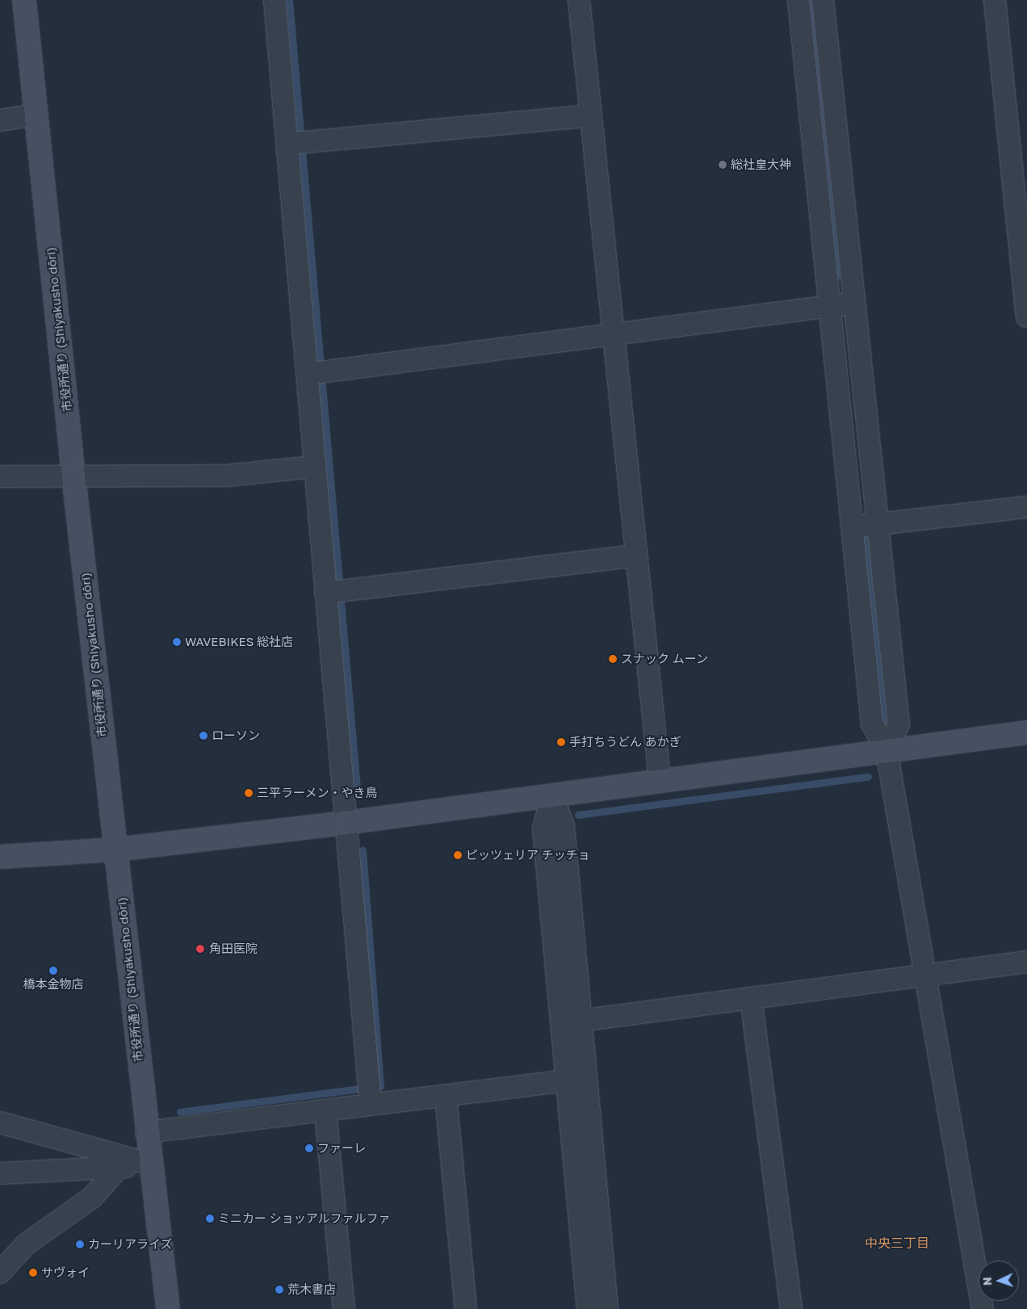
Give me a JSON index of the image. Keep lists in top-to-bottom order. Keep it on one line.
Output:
{"streets":{"street":["市役所通り (Shiyakusho dōri)"]},"districts":["中央三丁目"],"places":["総社皇大神","WAVEBIKES 総社店","スナック ムーン","ローソン","手打ちうどん あかぎ","三平ラーメン・やき鳥","ピッツェリア チッチョ","角田医院","橋本金物店","ファーレ","ミニカー ショッアルファルファ","カーリアライズ","サヴォイ","荒木書店"],"north":"left"}
